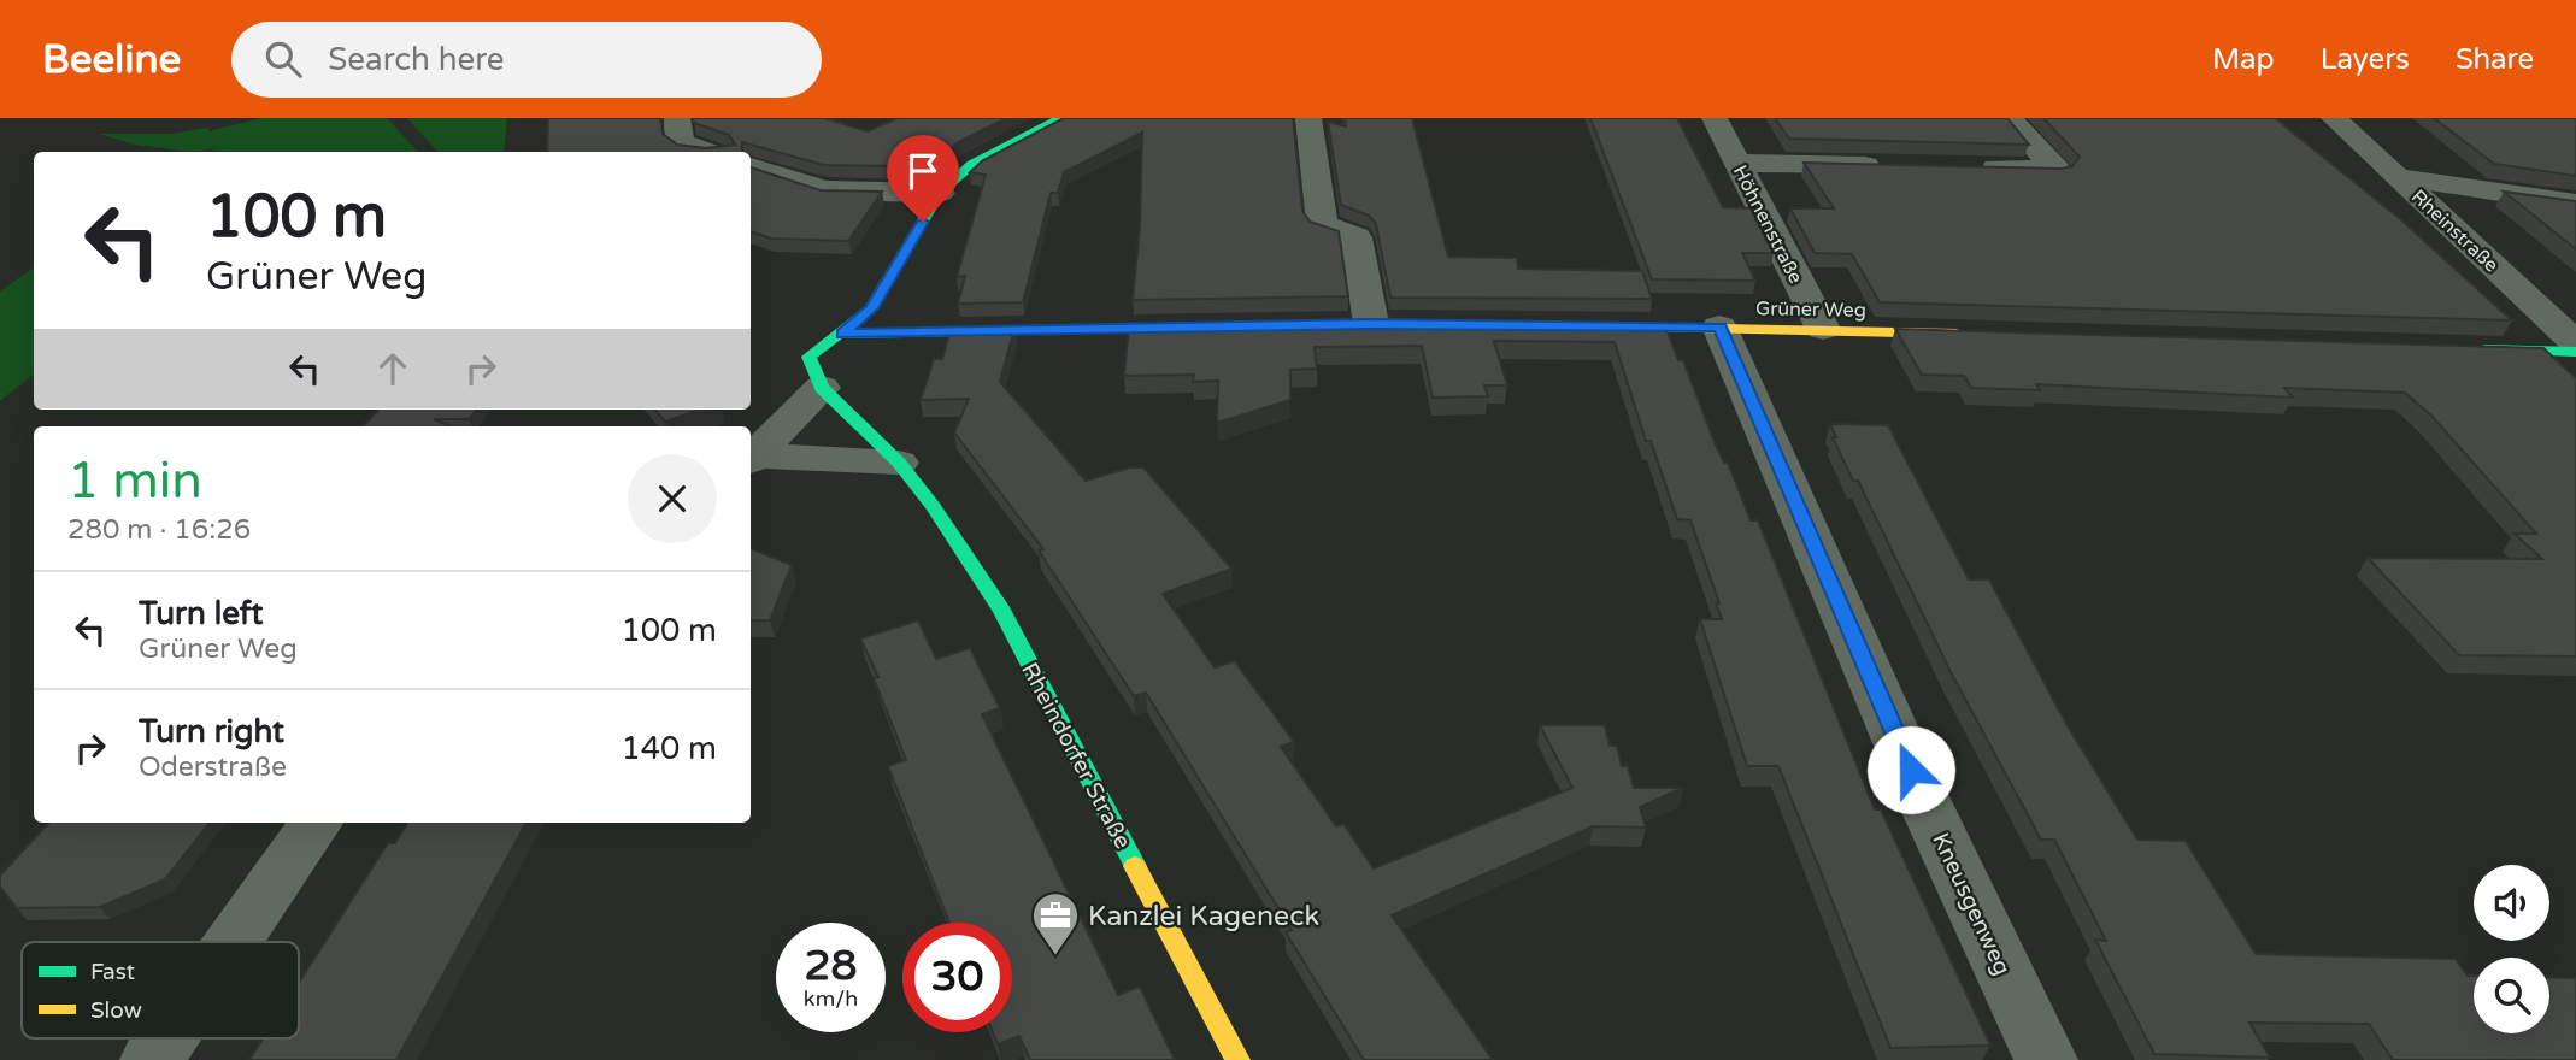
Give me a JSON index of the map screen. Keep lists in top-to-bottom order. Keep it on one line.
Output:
{"streets":{"street":["Höhnenstraße","Rheinstraße","Grüner Weg","Rheindorfer Straße","Kneusgenweg"]},"crossings":[["Höhnenstraße","Grüner Weg"],["Grüner Weg","Kneusgenweg"]],"places":{"office":["Kanzlei Kageneck"]},"legend":["Fast","Slow"],"page":{"header":"Beeline","search":"Search here","nav":["Map","Layers","Share"],"turn":["100 m","Grüner Weg"],"heading":["1 min","280 m · 16:26"],"list":[{"name":"Turn left","note":"Grüner Weg","value":"100 m"},{"name":"Turn right","note":"Oderstraße","value":"140 m"}],"speed":"28 km/h","limit":"30"}}
